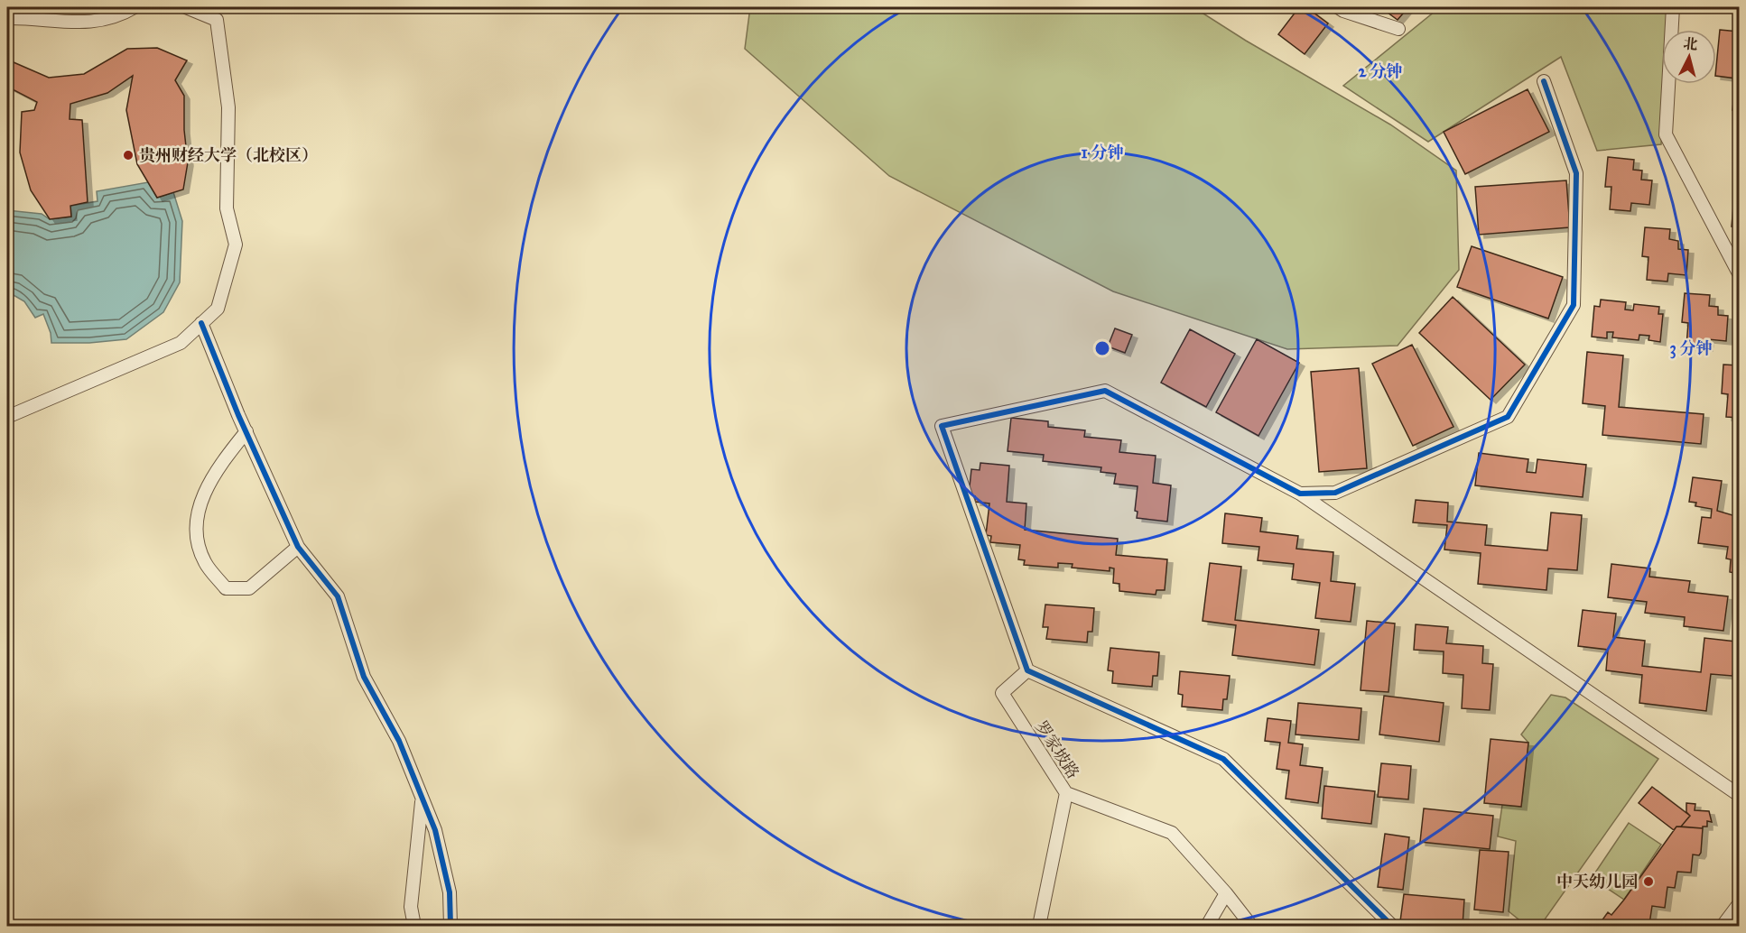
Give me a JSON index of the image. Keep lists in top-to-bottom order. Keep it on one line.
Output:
{"streets":{"street":["罗家坡路"]},"places":["贵州财经大学（北校区）","中天幼儿园"],"north":"top","rings":["2 分钟","1 分钟","3 分钟"]}
